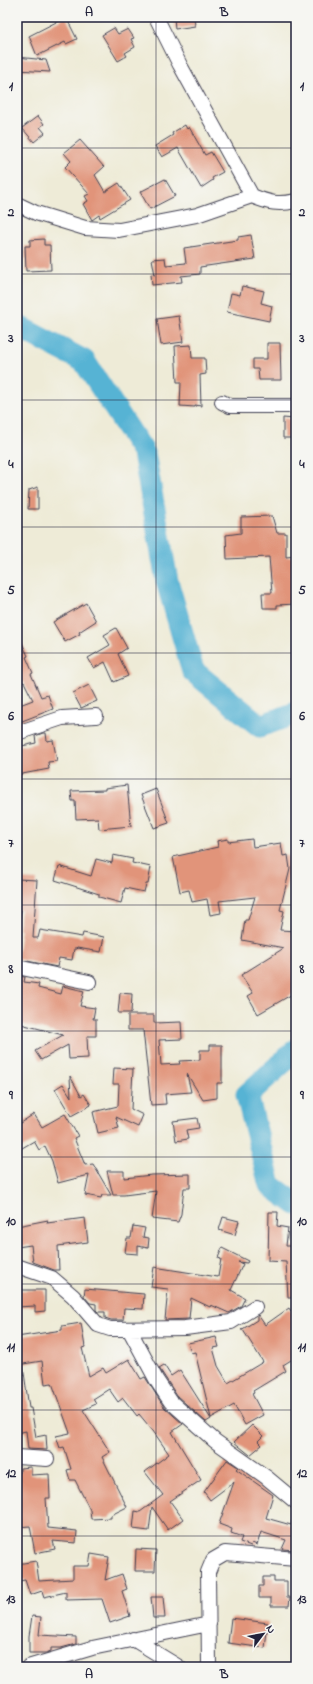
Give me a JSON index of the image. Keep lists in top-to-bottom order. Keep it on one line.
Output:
{"north":"top right","grid":{"columns":["A","B"],"rows":["1","2","3","4","5","6","7","8","9","10","11","12","13"]}}
